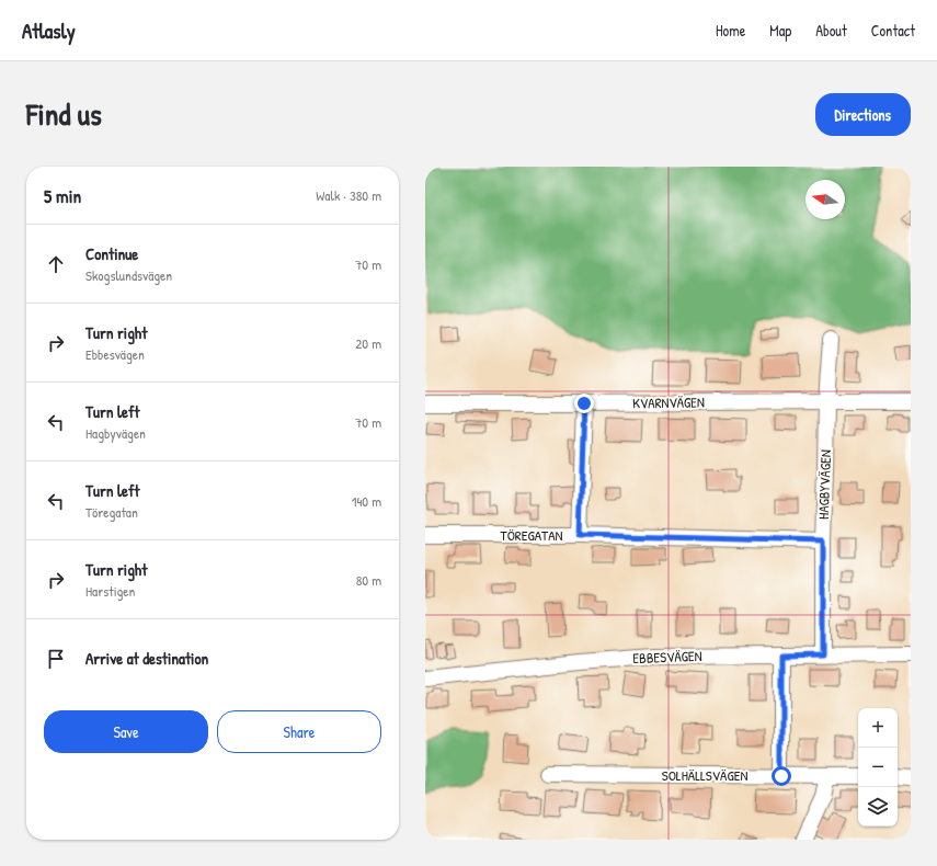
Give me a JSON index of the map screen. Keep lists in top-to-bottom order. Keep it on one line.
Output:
{"streets":{"street":["KVARNVÄGEN","HAGBYVÄGEN","TÖREGATAN","EBBESVÄGEN","SOLHÄLLSVÄGEN"]},"crossings":[["KVARNVÄGEN","HAGBYVÄGEN"],["HAGBYVÄGEN","TÖREGATAN"],["HAGBYVÄGEN","EBBESVÄGEN"]],"north":"left","page":{"header":"Atlasly","nav":["Home","Map","About","Contact"],"title":"Find us","buttons":["Directions",["Save","Share"]],"heading":["5 min","Walk · 380 m"],"list":[["Continue","Skogslundsvägen","70 m"],["Turn right","Ebbesvägen","20 m"],["Turn left","Hagbyvägen","70 m"],["Turn left","Töregatan","140 m"],["Turn right","Harstigen","80 m"],"Arrive at destination"],"map_buttons":["+","−"]}}
